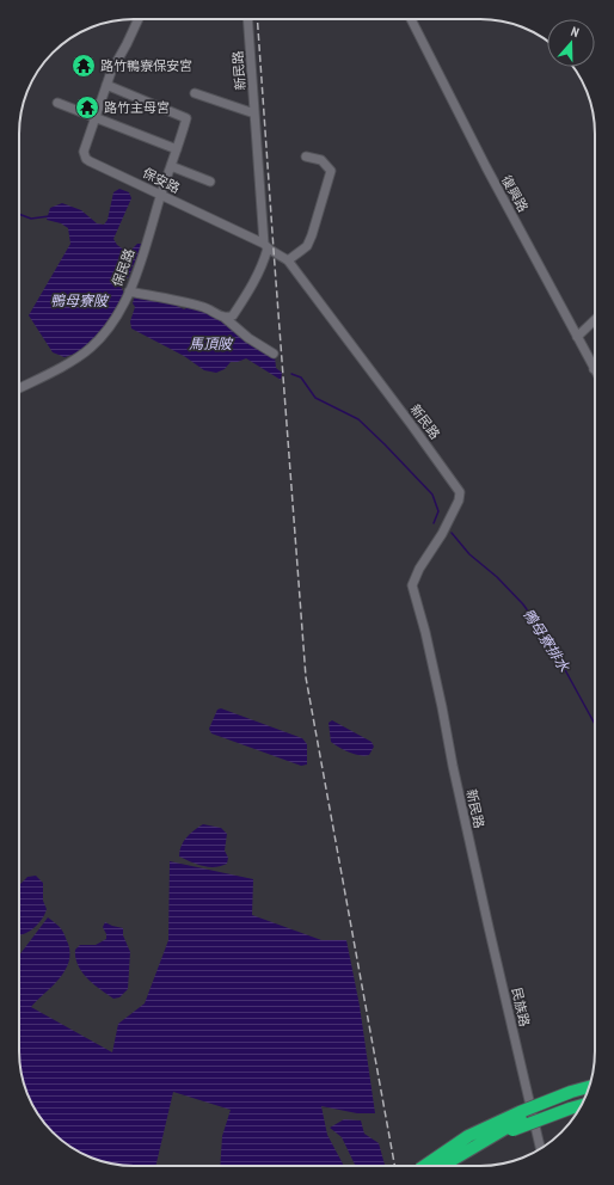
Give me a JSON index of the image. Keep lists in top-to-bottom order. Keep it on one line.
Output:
{"streets":{"street":["新民路","保安路","復興路","保民路","民族路"]},"crossings":[["新民路","保安路"],["新民路","民族路"],["保安路","保民路"]],"water":["鴨母寮陂","馬頂陂","鴨母寮排水"],"places":{"temple":["路竹鴨寮保安宮","路竹主母宮"]},"north":"top"}
